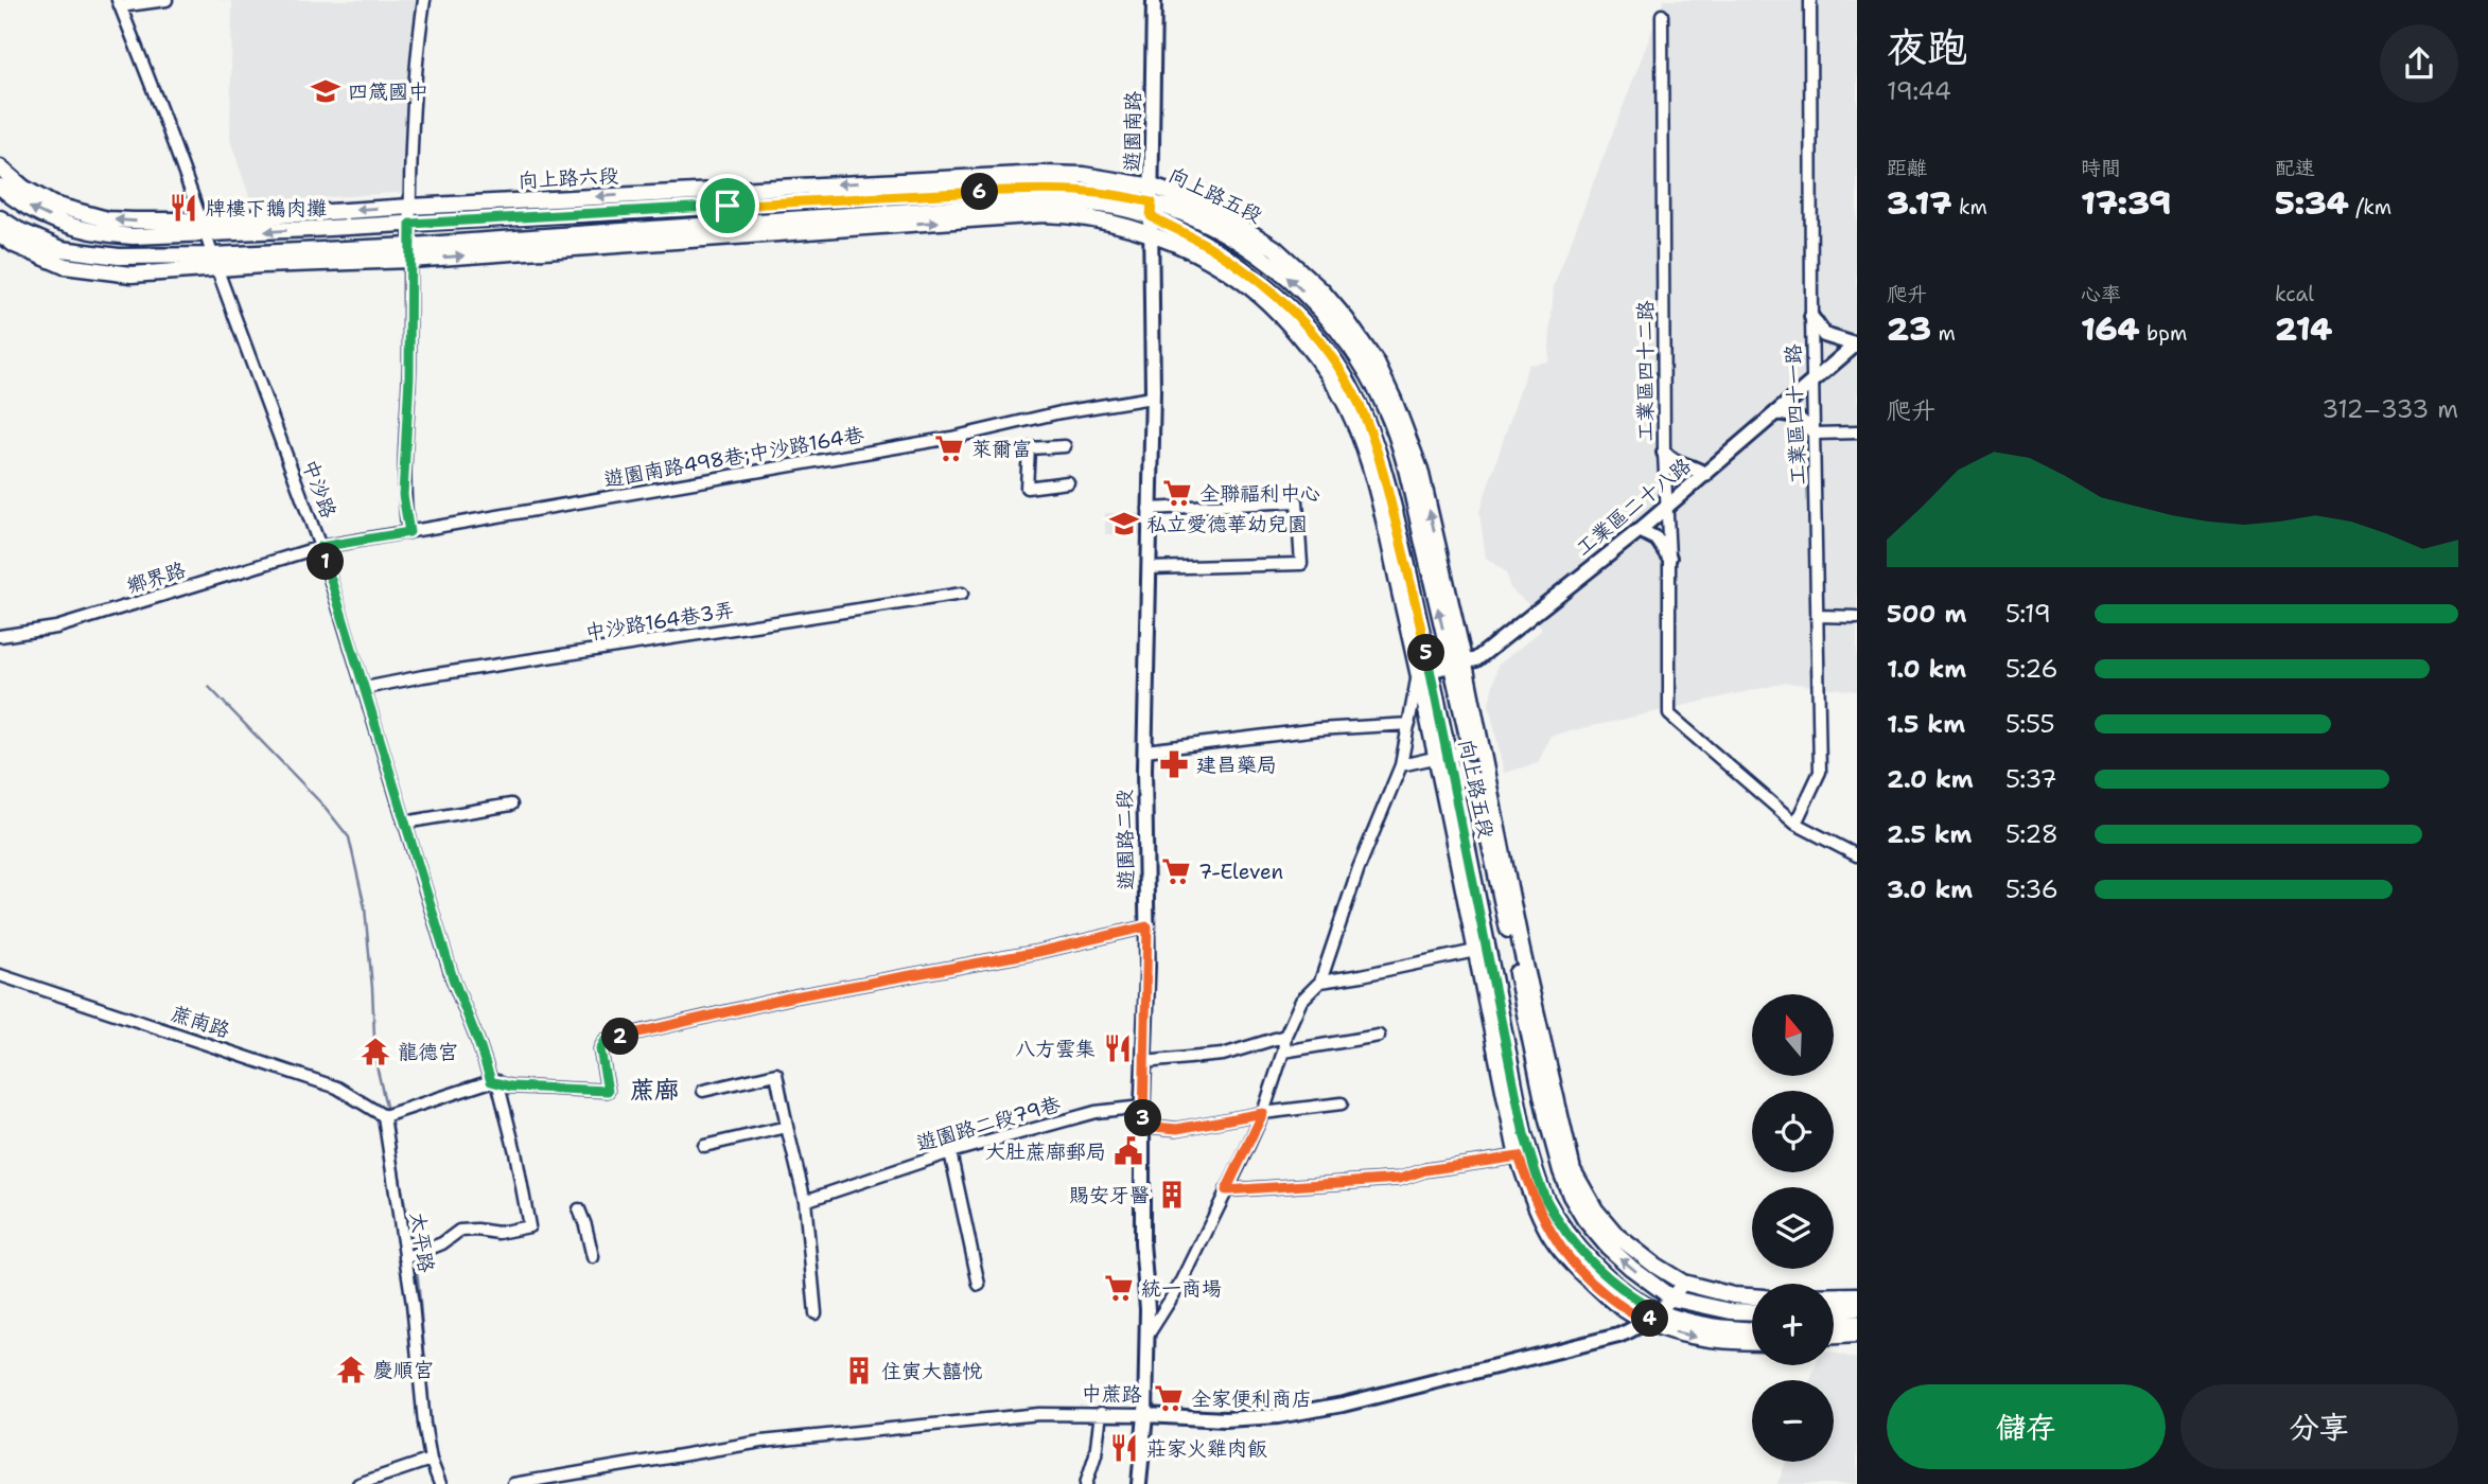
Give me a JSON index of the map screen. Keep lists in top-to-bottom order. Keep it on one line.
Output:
{"streets":{"main road":["向上路六段","向上路五段"],"street":["遊園南路","工業區四十二路","工業區四十一路","遊園南路498巷;中沙路164巷","中沙路","工業區二十八路","鄉界路","中沙路164巷3弄","遊園路二段","蔗南路","遊園路二段79巷","太平路","中蔗路"]},"crossings":[["遊園南路","向上路六段"],["遊園南路","向上路五段"],["遊園南路","遊園南路498巷;中沙路164巷"],["遊園南路","遊園路二段"],["向上路六段","向上路五段"],["向上路六段","中沙路"],["向上路五段","工業區二十八路"],["向上路五段","中蔗路"],["工業區四十二路","工業區四十一路"],["工業區四十二路","工業區二十八路"],["工業區四十一路","工業區二十八路"],["遊園南路498巷;中沙路164巷","中沙路"],["遊園南路498巷;中沙路164巷","鄉界路"],["遊園南路498巷;中沙路164巷","遊園路二段"],["中沙路","鄉界路"],["中沙路","中沙路164巷3弄"],["中沙路","太平路"],["遊園路二段","遊園路二段79巷"],["遊園路二段","中蔗路"],["蔗南路","太平路"]],"districts":["蔗廍"],"places":{"school or university":["四箴國中","私立愛德華幼兒園"],"restaurant":["牌樓下鵝肉攤","八方雲集","莊家火雞肉飯"],"supermarket":["萊爾富","全聯福利中心","7-Eleven","統一商場","全家便利商店"],"pharmacy":["建昌藥局"],"temple":["龍德宮","慶順宮"],"public building":["大肚蔗廍郵局"],"building":["賜安牙醫","住寅大囍悅"]},"north":"top","page":{"heading":["夜跑","19:44"],"stats":[["距離","3.17 km"],["時間","17:39"],["配速","5:34 /km"],["爬升","23 m"],["心率","164 bpm"],["kcal","214"]],"pins":["6","1","5","2","3","4"],"chart":["爬升","312–333 m"],"list":[{"name":"500 m","note":"5:19"},{"name":"1.0 km","note":"5:26"},{"name":"1.5 km","note":"5:55"},{"name":"2.0 km","note":"5:37"},{"name":"2.5 km","note":"5:28"},{"name":"3.0 km","note":"5:36"}],"map_buttons":["+","−"],"buttons":["儲存","分享"]}}
